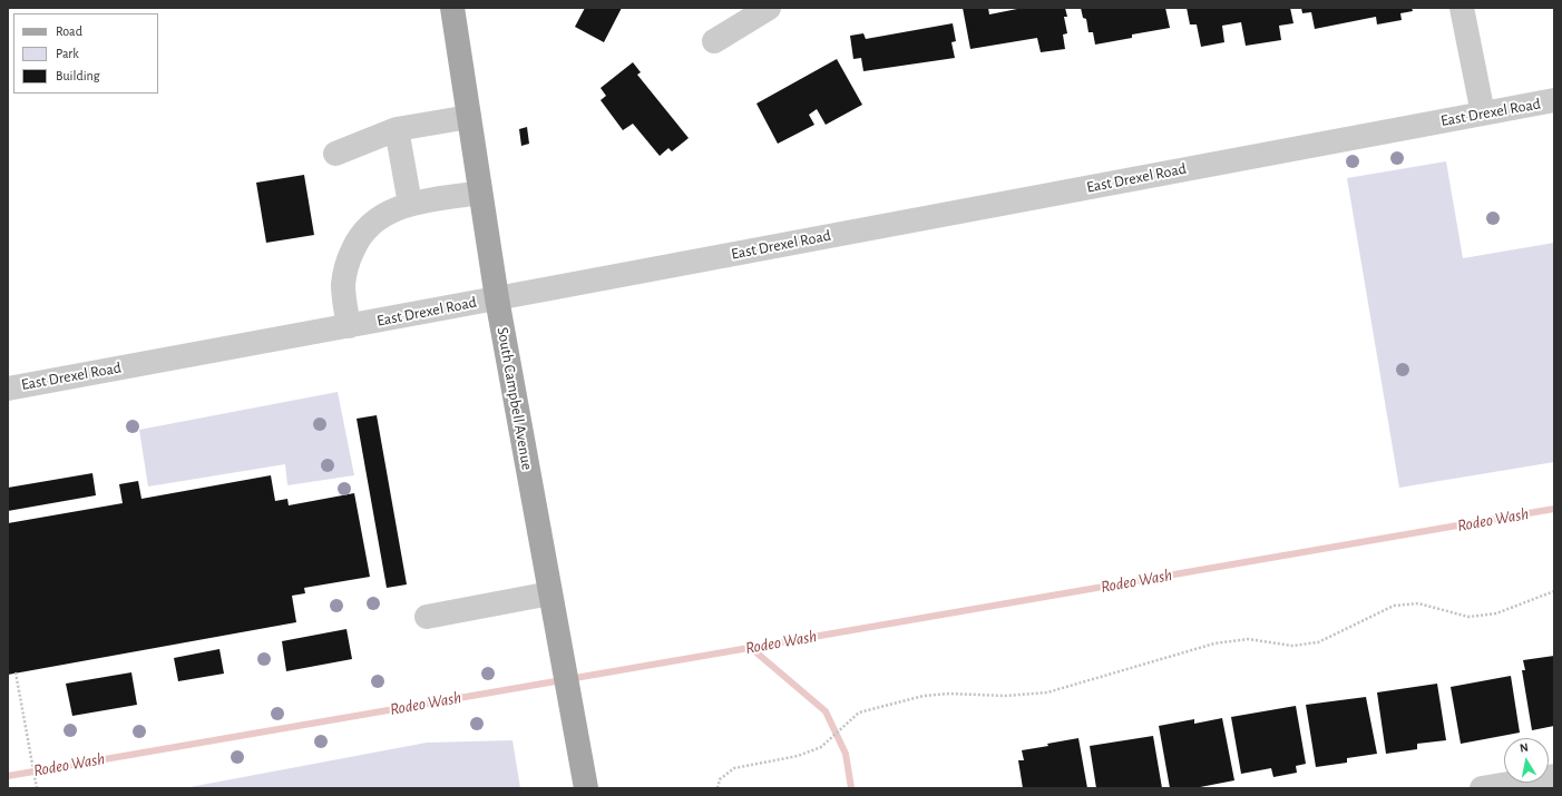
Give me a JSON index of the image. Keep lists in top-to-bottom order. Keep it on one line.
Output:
{"streets":{"main road":["South Campbell Avenue"],"street":["East Drexel Road"]},"crossings":[["East Drexel Road","South Campbell Avenue"]],"water":["Rodeo Wash"],"legend":["Road","Park","Building"],"north":"top"}
